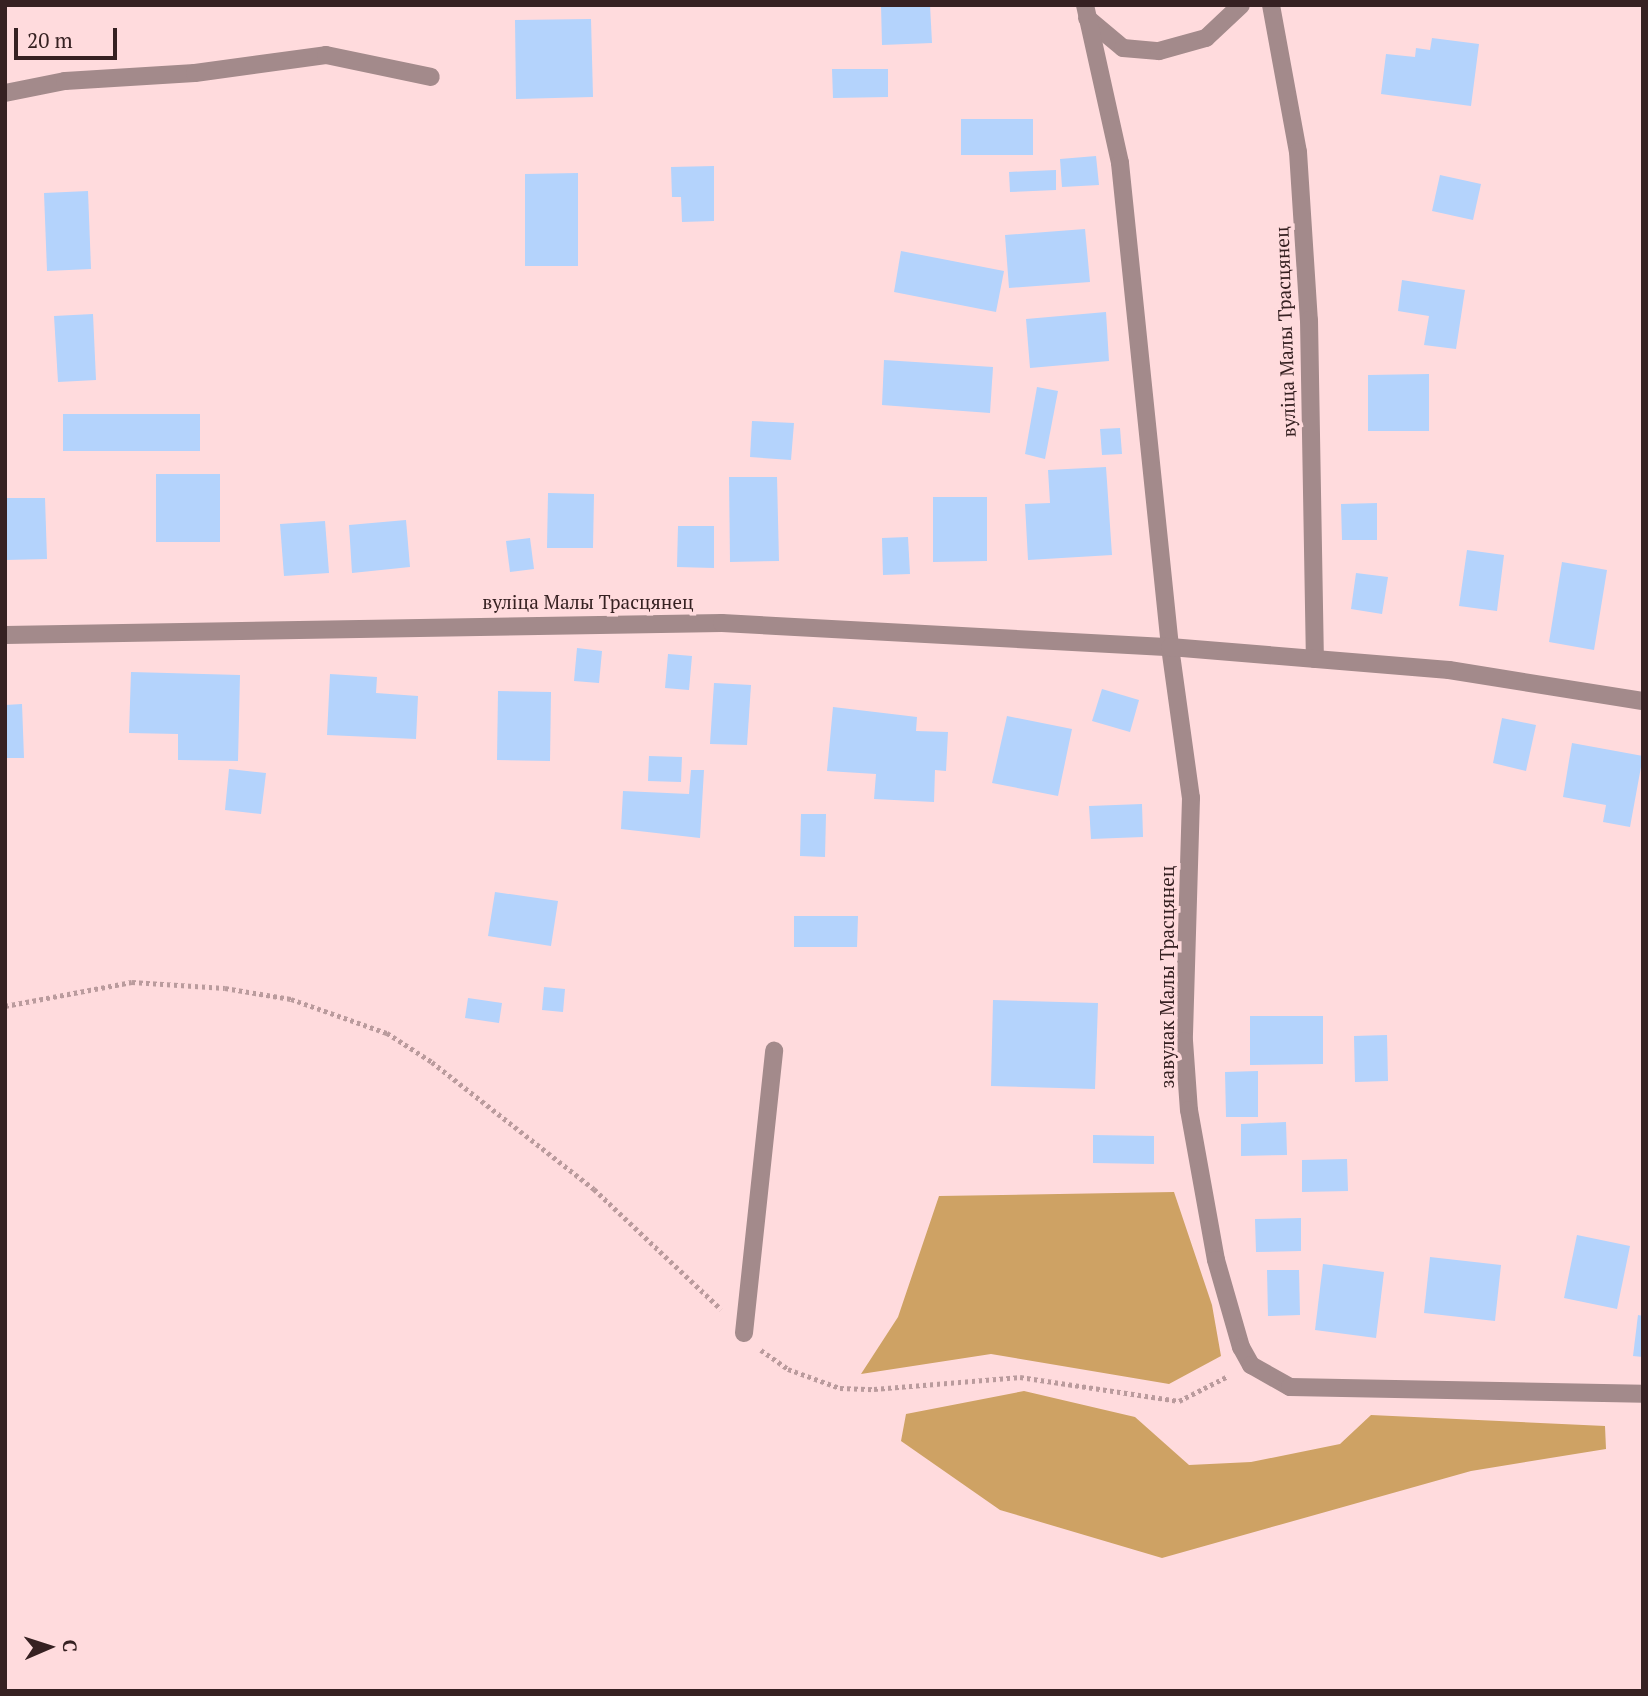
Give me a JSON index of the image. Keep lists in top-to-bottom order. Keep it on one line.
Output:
{"streets":{"street":["вуліца Малы Трасцянец","завулак Малы Трасцянец"]},"crossings":[["вуліца Малы Трасцянец","завулак Малы Трасцянец"]],"scale_bar":"20 m","north":"right"}
